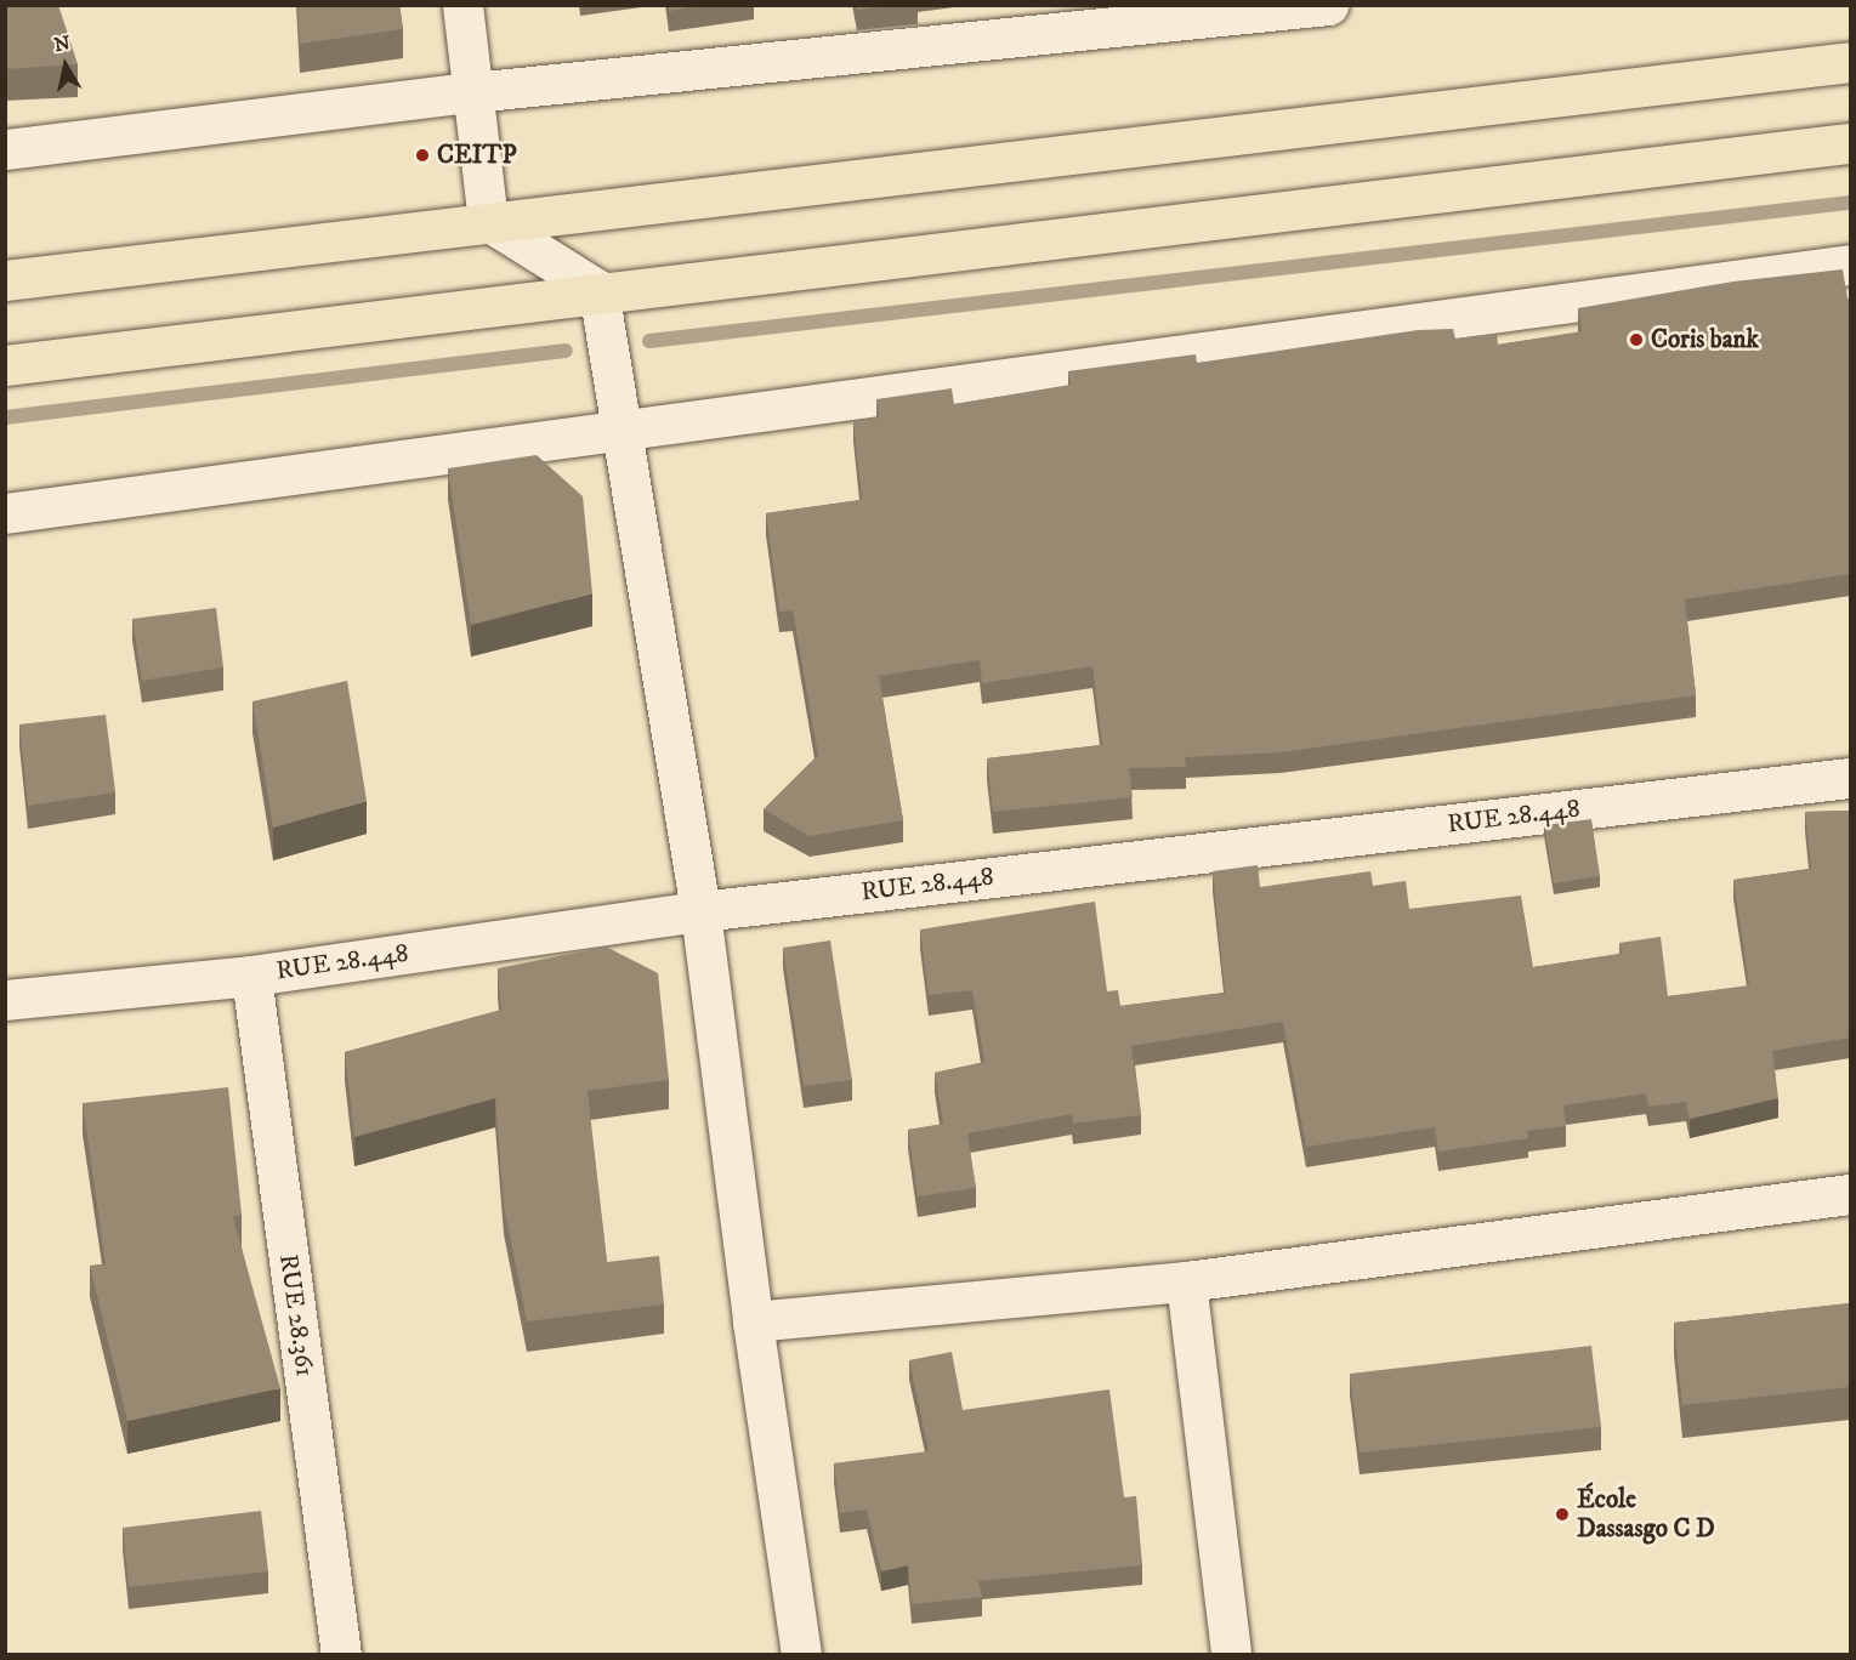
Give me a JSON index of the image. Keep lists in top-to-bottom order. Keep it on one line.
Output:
{"streets":{"street":["RUE 28.448","RUE 28.361"]},"crossings":[["RUE 28.448","RUE 28.361"]],"places":["CEITP","Coris bank","École Dassasgo C D"],"north":"top"}
